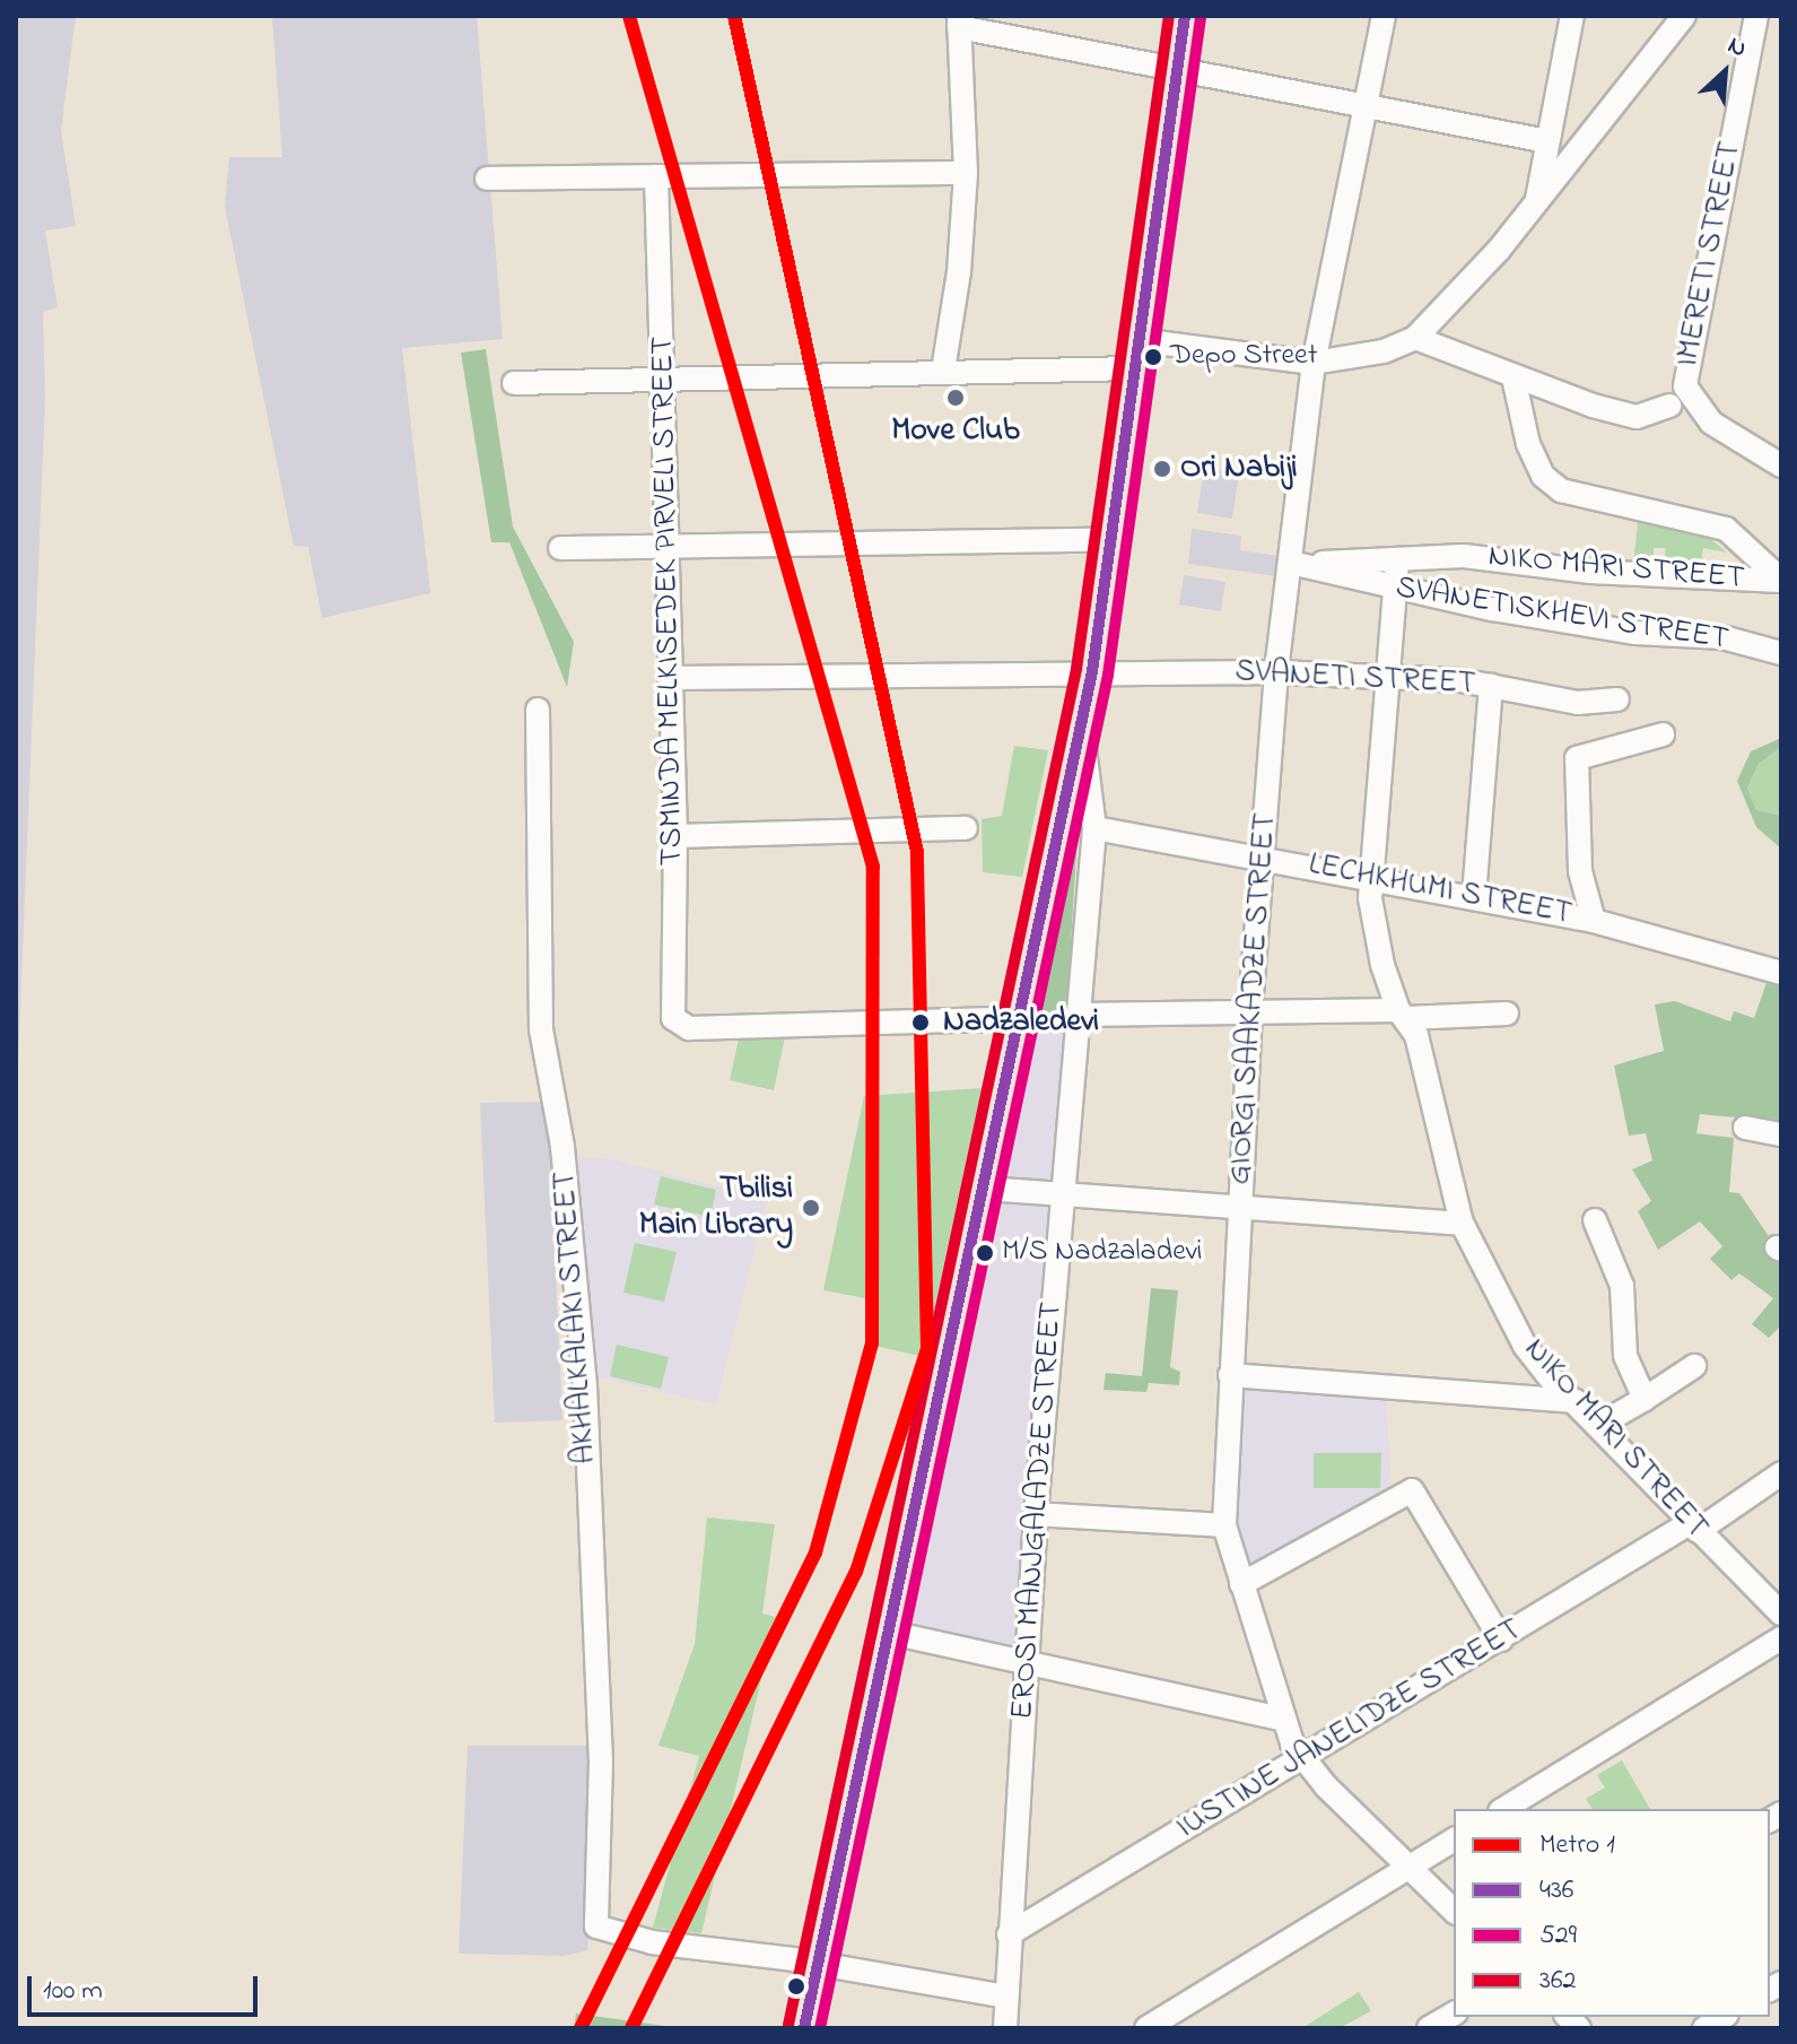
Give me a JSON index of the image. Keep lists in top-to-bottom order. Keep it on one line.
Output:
{"streets":{"street":["IMERETI STREET","NIKO MARI STREET","TSMINDA MELKISEDEK PIRVELI STREET","SVANETISKHEVI STREET","SVANETI STREET","LECHKHUMI STREET","GIORGI SAAKADZE STREET","AKHALKALAKI STREET","EROSI MANJGALADZE STREET","IUSTINE JANELIDZE STREET"]},"crossings":[["NIKO MARI STREET","SVANETISKHEVI STREET"],["NIKO MARI STREET","SVANETI STREET"],["NIKO MARI STREET","LECHKHUMI STREET"],["NIKO MARI STREET","GIORGI SAAKADZE STREET"],["NIKO MARI STREET","IUSTINE JANELIDZE STREET"],["TSMINDA MELKISEDEK PIRVELI STREET","SVANETI STREET"],["SVANETISKHEVI STREET","GIORGI SAAKADZE STREET"],["SVANETI STREET","GIORGI SAAKADZE STREET"],["LECHKHUMI STREET","GIORGI SAAKADZE STREET"],["LECHKHUMI STREET","EROSI MANJGALADZE STREET"],["GIORGI SAAKADZE STREET","IUSTINE JANELIDZE STREET"],["EROSI MANJGALADZE STREET","IUSTINE JANELIDZE STREET"]],"places":["Depo Street","Move Club","Ori Nabiji","Nadzaledevi","Tbilisi Main Library","M/S Nadzaladevi"],"lines":["metro line 1","transit line 436","transit line 362","transit line 529"],"legend":["Metro 1","436","529","362"],"scale_bar":"100 m","north":"top right"}
